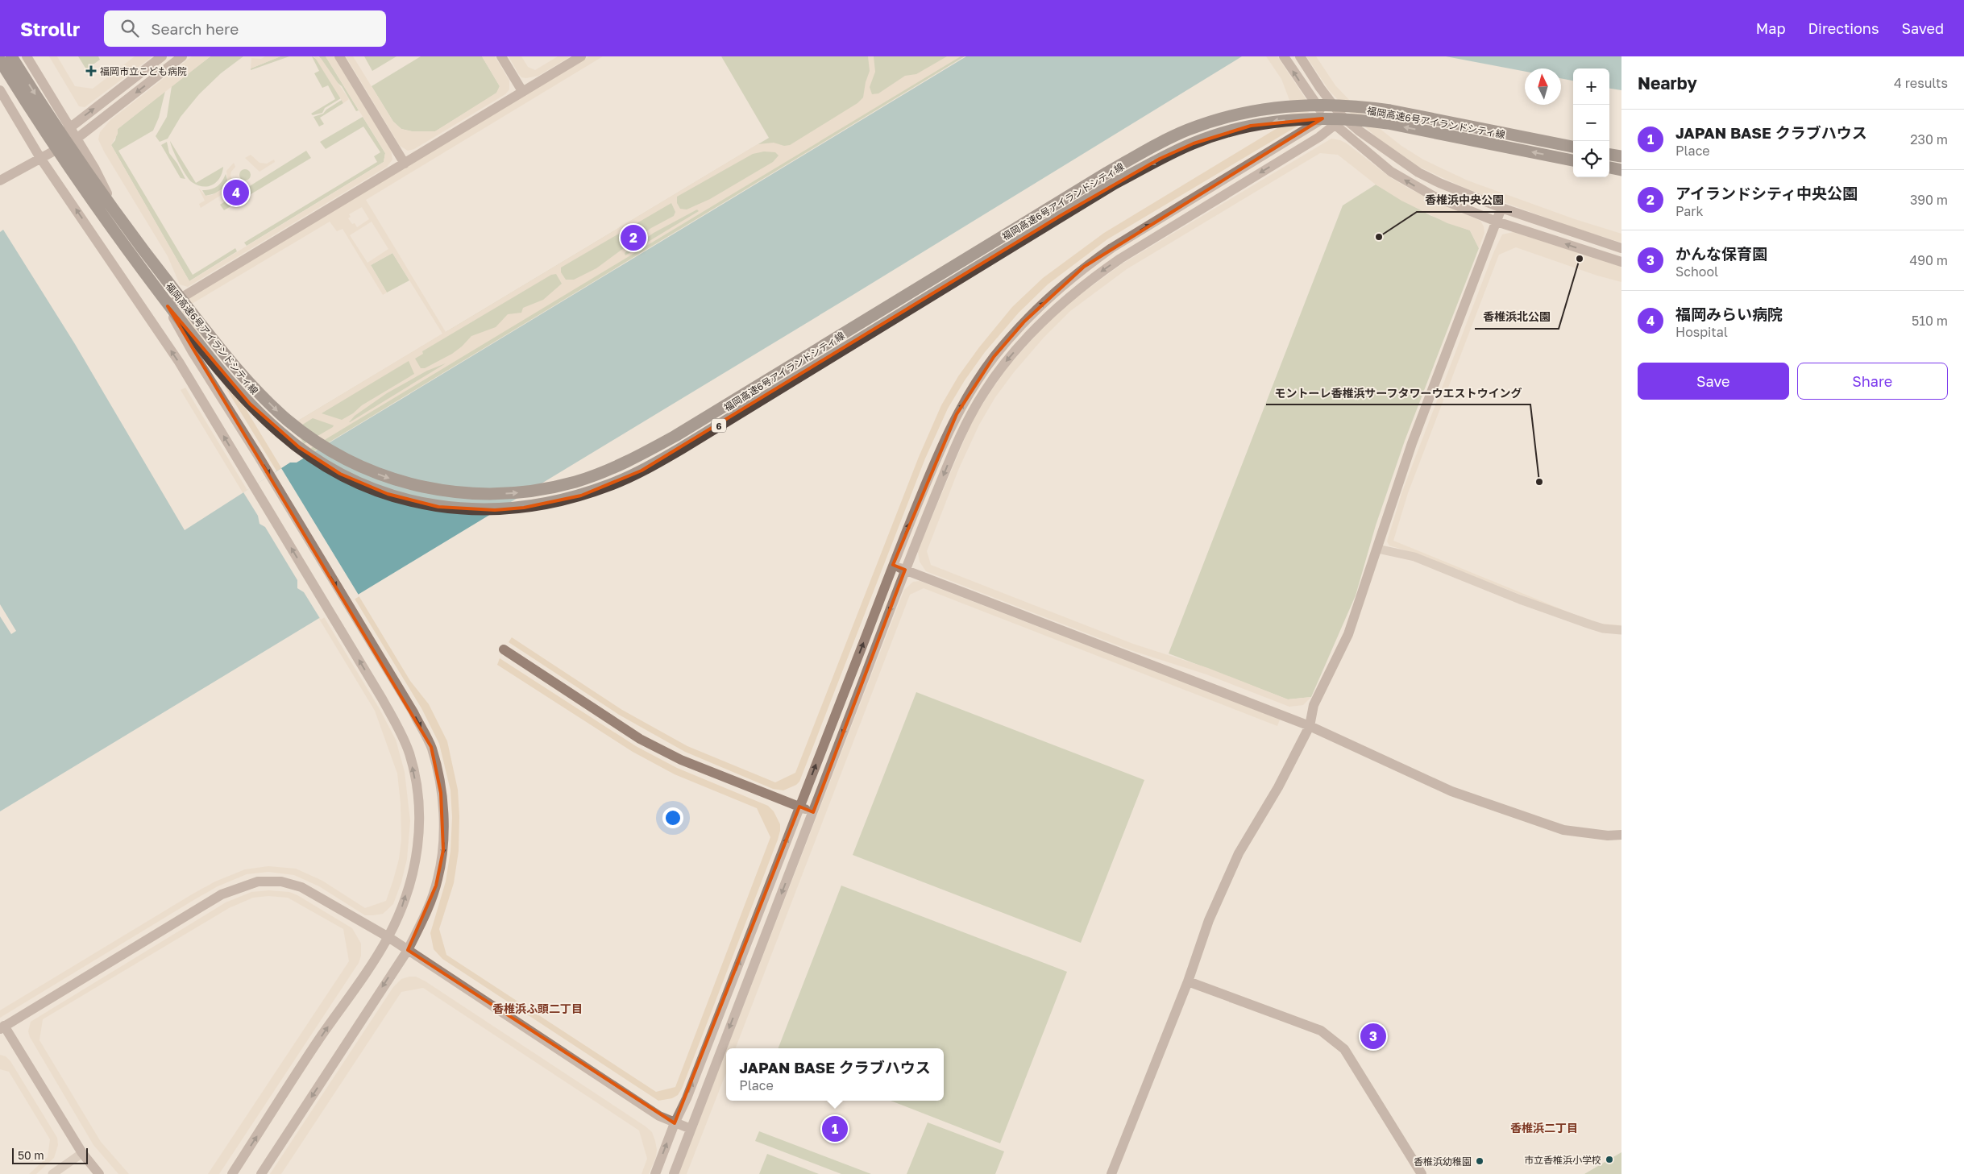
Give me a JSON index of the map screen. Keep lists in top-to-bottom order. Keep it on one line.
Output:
{"streets":{"highway":["福岡高速6号アイランドシティ線","6"]},"districts":["香椎浜ふ頭二丁目","香椎浜二丁目"],"places":{"health":["福岡市立こども病院"],"other":["香椎浜中央公園","香椎浜北公園","モントーレ香椎浜サーフタワーウエストウイング","市立香椎浜小学校","香椎浜幼稚園"]},"scale_bar":"50 m","north":"top","page":{"header":"Strollr","search":"Search here","nav":["Map","Directions","Saved"],"heading":["Nearby","4 results"],"map_buttons":["+","−"],"list":[{"mark":"1","name":"JAPAN BASE クラブハウス","note":"Place","value":"230 m"},{"mark":"2","name":"アイランドシティ中央公園","note":"Park","value":"390 m"},{"mark":"3","name":"かんな保育園","note":"School","value":"490 m"},{"mark":"4","name":"福岡みらい病院","note":"Hospital","value":"510 m"}],"pins":["4","2","3","1"],"buttons":["Save","Share"],"popup":["JAPAN BASE クラブハウス","Place"],"scale":"50 m"}}
